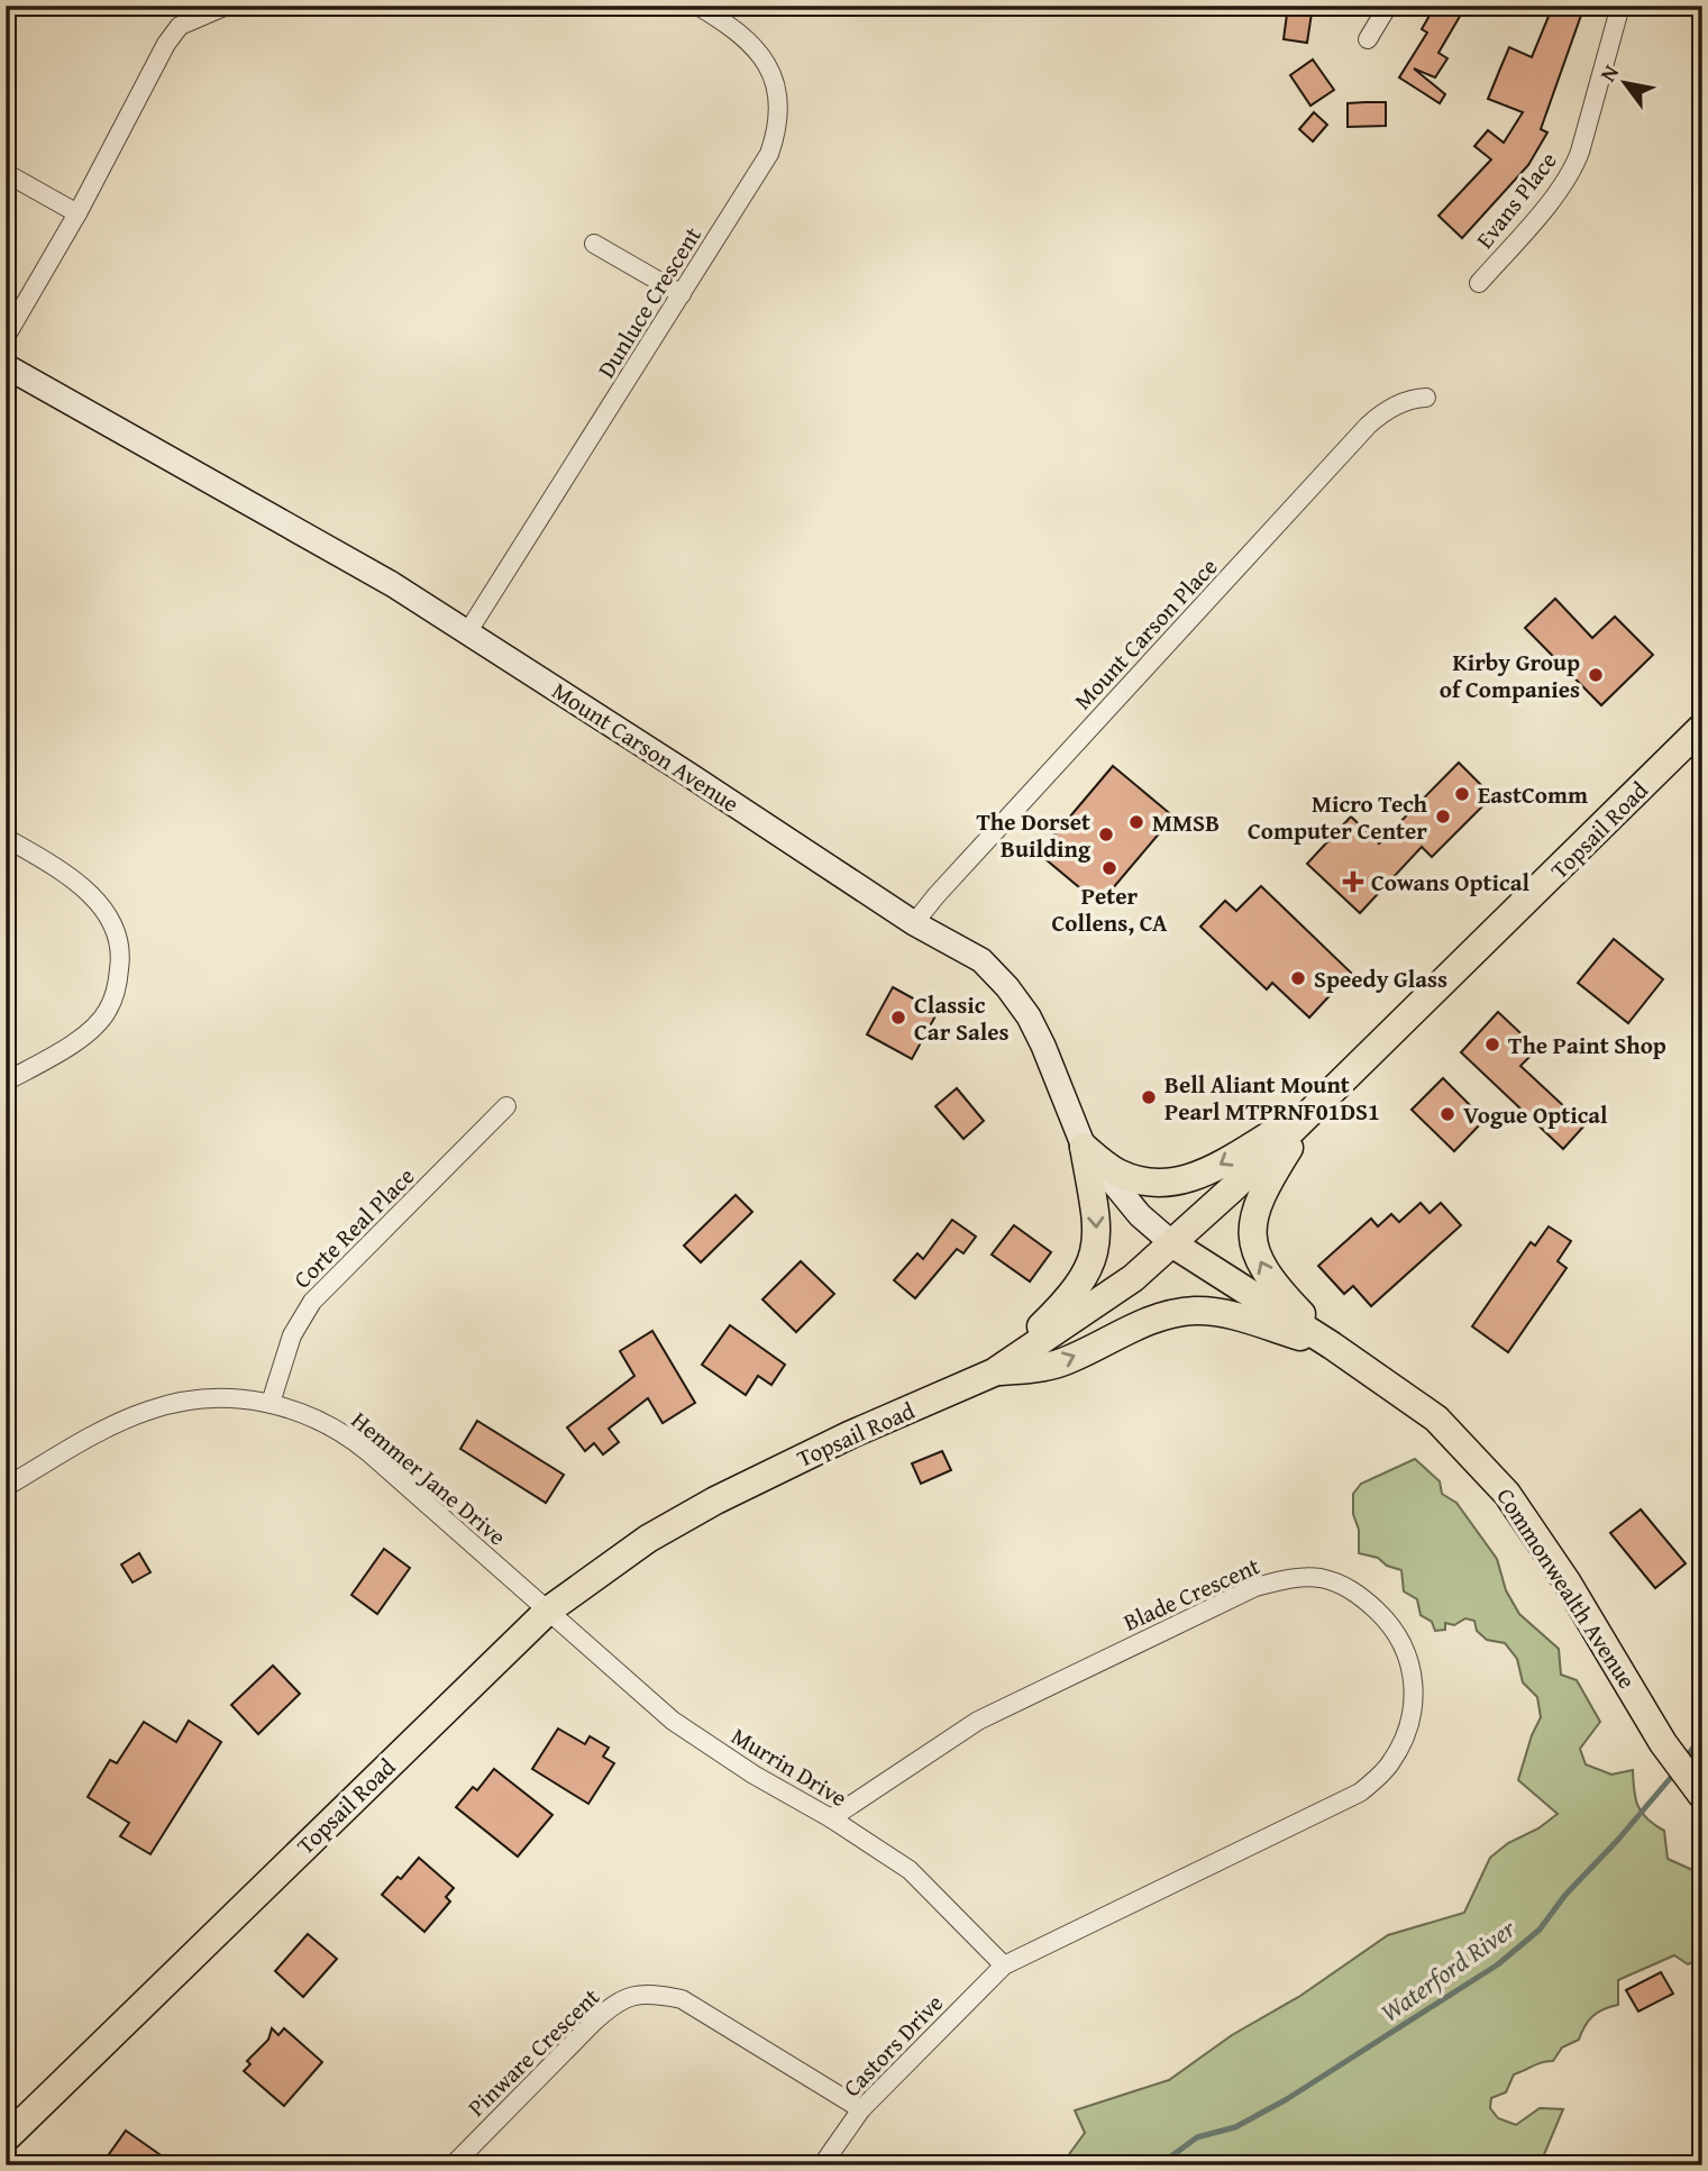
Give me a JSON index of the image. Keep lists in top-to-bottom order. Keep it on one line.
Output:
{"streets":{"main road":["Mount Carson Avenue","Topsail Road","Commonwealth Avenue"],"street":["Evans Place","Dunluce Crescent","Mount Carson Place","Corte Real Place","Hemmer Jane Drive","Blade Crescent","Murrin Drive","Castors Drive","Pinware Crescent"]},"crossings":[["Dunluce Crescent","Mount Carson Avenue"],["Mount Carson Place","Mount Carson Avenue"],["Mount Carson Avenue","Topsail Road"],["Mount Carson Avenue","Commonwealth Avenue"],["Topsail Road","Hemmer Jane Drive"],["Topsail Road","Commonwealth Avenue"],["Topsail Road","Murrin Drive"],["Corte Real Place","Hemmer Jane Drive"],["Hemmer Jane Drive","Murrin Drive"],["Blade Crescent","Murrin Drive"],["Blade Crescent","Castors Drive"],["Murrin Drive","Castors Drive"],["Castors Drive","Pinware Crescent"]],"water":["Waterford River"],"places":{"other":["Kirby Group of Companies","EastComm","Micro Tech Computer Center","MMSB","The Dorset Building","Peter Collens, CA","Speedy Glass","Classic Car Sales","The Paint Shop","Bell Aliant Mount Pearl MTPRNF01DS1","Vogue Optical"],"health":["Cowans Optical"]},"north":"top left"}
